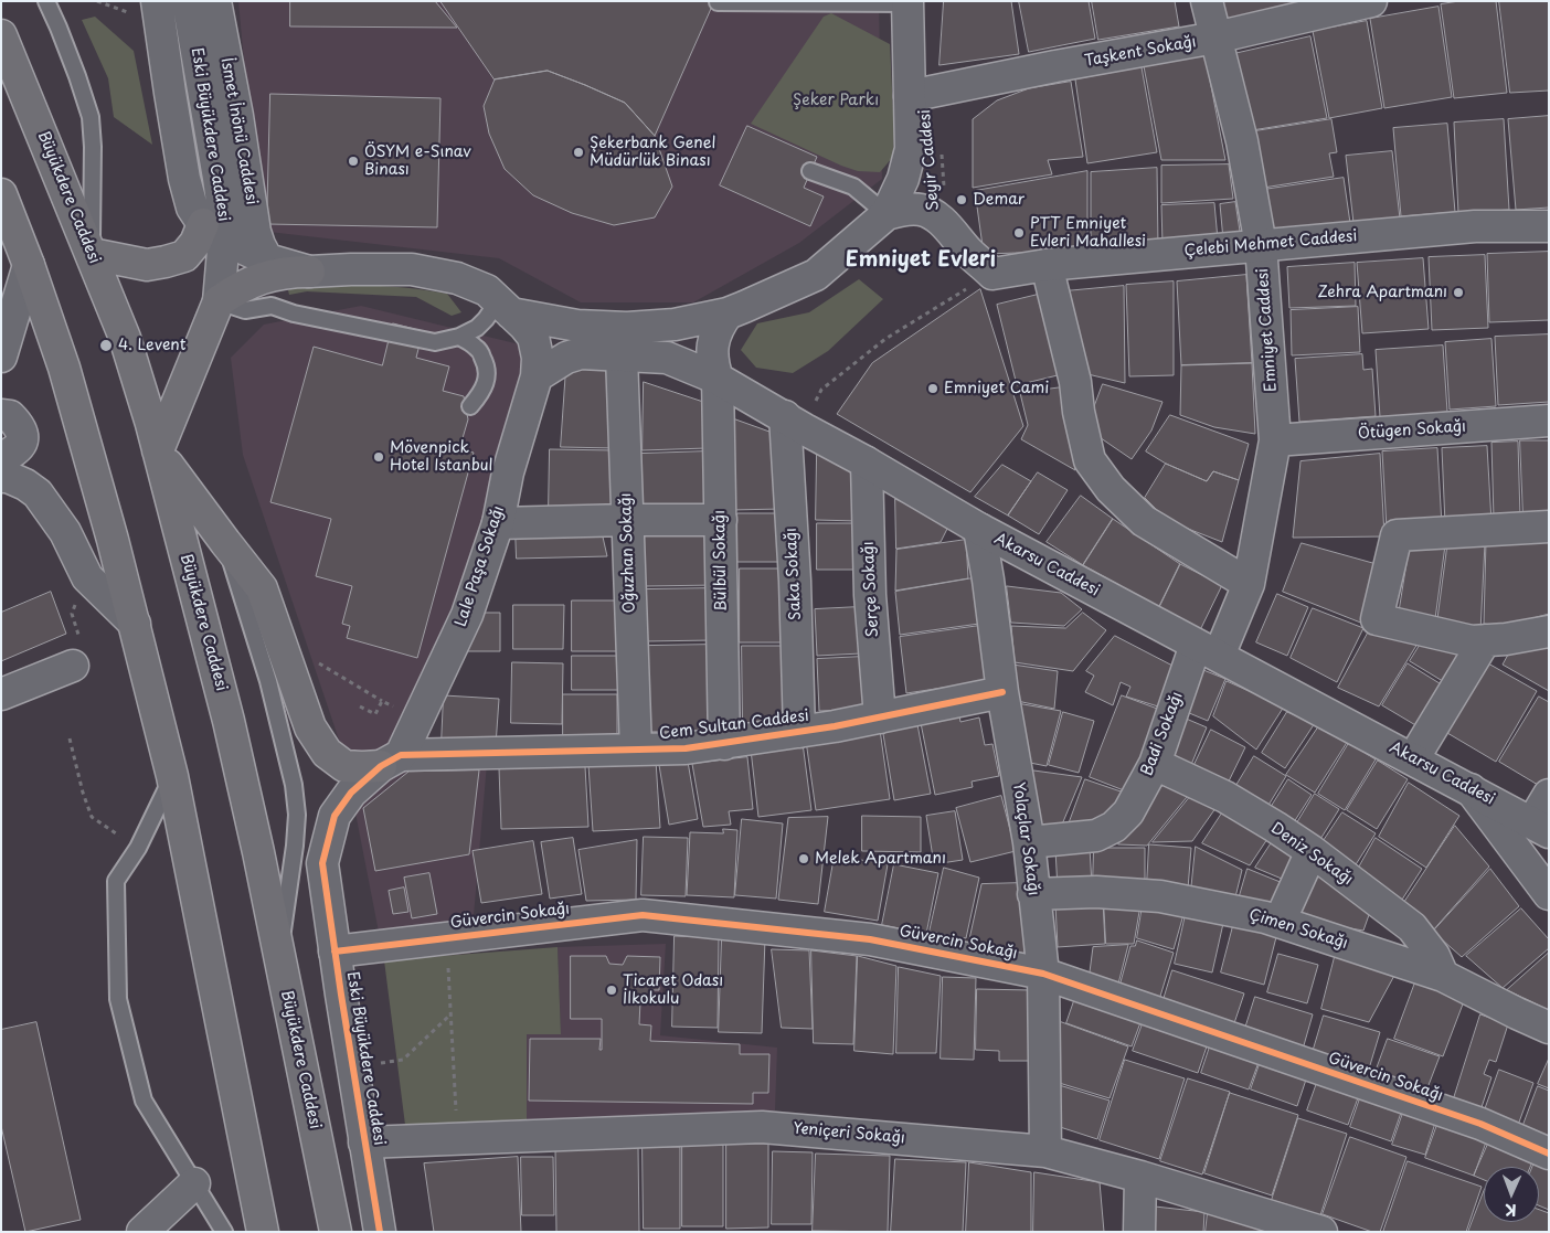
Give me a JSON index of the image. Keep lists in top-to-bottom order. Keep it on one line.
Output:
{"streets":{"main road":["Büyükdere Caddesi"],"street":["Taşkent Sokağı","İsmet İnönü Caddesi","Eski Büyükdere Caddesi","Çelebi Mehmet Caddesi","Emniyet Caddesi","Ötügen Sokağı","Oğuzhan Sokağı","Bülbül Sokağı","Akarsu Caddesi","Lale Paşa Sokağı","Saka Sokağı","Serçe Sokağı","Cem Sultan Caddesi","Badi Sokağı","Yolaçlar Sokağı","Deniz Sokağı","Güvercin Sokağı","Çimen Sokağı","Yeniçeri Sokağı"],"path":["Seyir Caddesi"]},"crossings":[["Taşkent Sokağı","Emniyet Caddesi"],["İsmet İnönü Caddesi","Akarsu Caddesi"],["Eski Büyükdere Caddesi","Akarsu Caddesi"],["Eski Büyükdere Caddesi","Lale Paşa Sokağı"],["Eski Büyükdere Caddesi","Cem Sultan Caddesi"],["Eski Büyükdere Caddesi","Güvercin Sokağı"],["Eski Büyükdere Caddesi","Yeniçeri Sokağı"],["Çelebi Mehmet Caddesi","Emniyet Caddesi"],["Emniyet Caddesi","Ötügen Sokağı"],["Emniyet Caddesi","Akarsu Caddesi"],["Emniyet Caddesi","Badi Sokağı"],["Oğuzhan Sokağı","Akarsu Caddesi"],["Oğuzhan Sokağı","Cem Sultan Caddesi"],["Bülbül Sokağı","Akarsu Caddesi"],["Bülbül Sokağı","Cem Sultan Caddesi"],["Akarsu Caddesi","Lale Paşa Sokağı"],["Akarsu Caddesi","Saka Sokağı"],["Akarsu Caddesi","Serçe Sokağı"],["Akarsu Caddesi","Badi Sokağı"],["Akarsu Caddesi","Yolaçlar Sokağı"],["Lale Paşa Sokağı","Cem Sultan Caddesi"],["Saka Sokağı","Cem Sultan Caddesi"],["Serçe Sokağı","Cem Sultan Caddesi"],["Cem Sultan Caddesi","Yolaçlar Sokağı"],["Badi Sokağı","Yolaçlar Sokağı"],["Badi Sokağı","Deniz Sokağı"],["Yolaçlar Sokağı","Güvercin Sokağı"],["Yolaçlar Sokağı","Çimen Sokağı"],["Yolaçlar Sokağı","Yeniçeri Sokağı"],["Deniz Sokağı","Çimen Sokağı"]],"districts":["Emniyet Evleri"],"parks":["Şeker Parkı"],"places":["Şekerbank Genel Müdürlük Binası","ÖSYM e-Sınav Binası","Demar","PTT Emniyet Evleri Mahallesi","Zehra Apartmanı","4. Levent","Emniyet Cami","Mövenpick Hotel Istanbul","Melek Apartmanı","Ticaret Odası İlkokulu"],"north":"bottom"}
